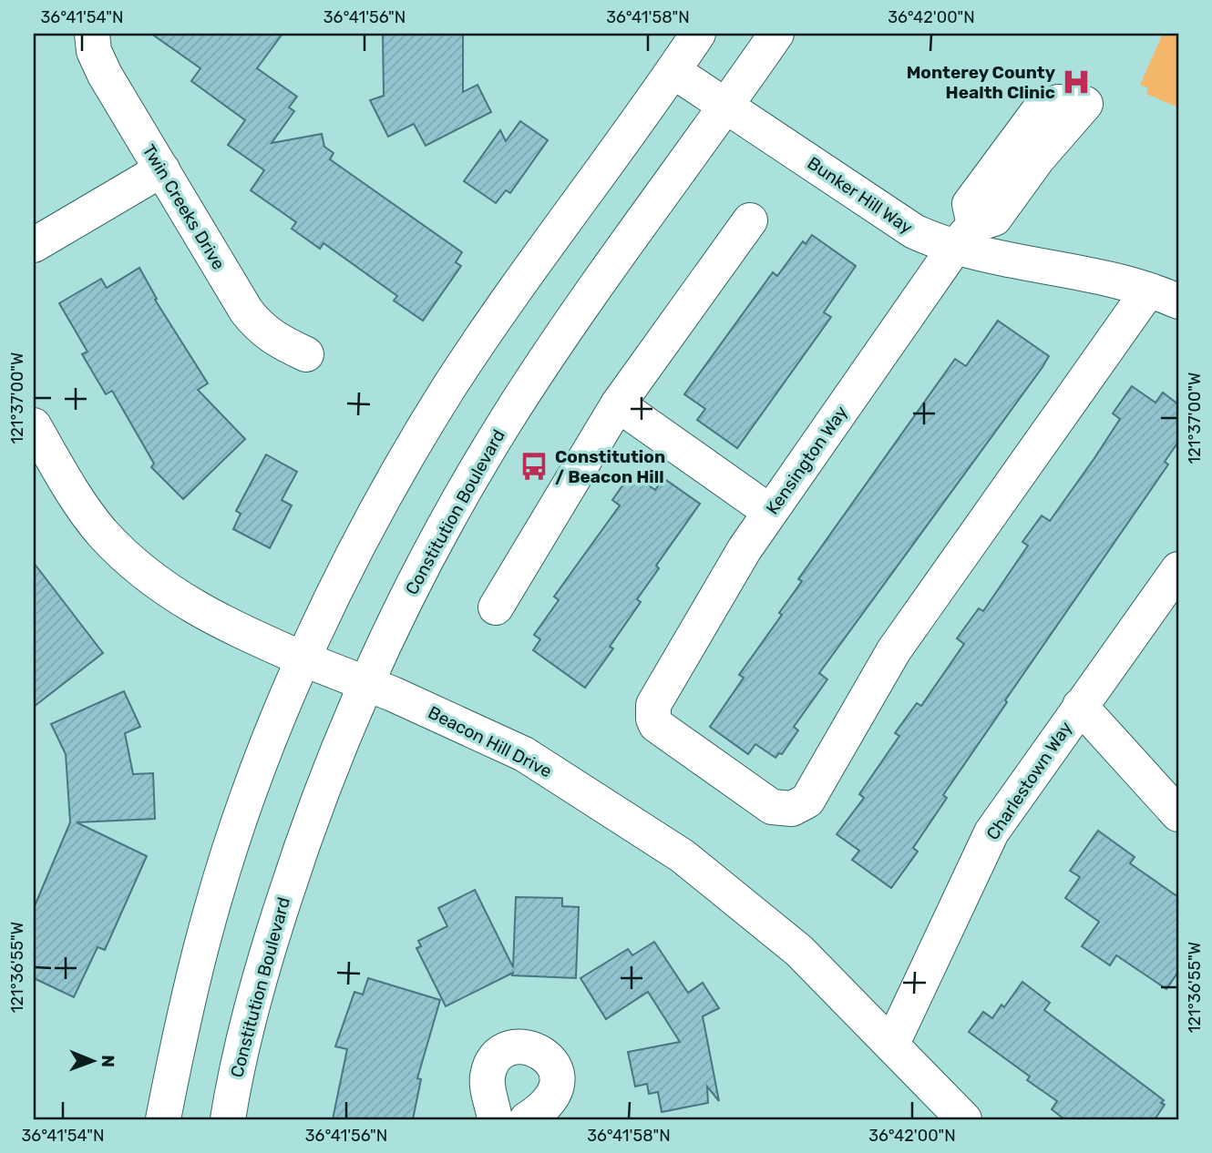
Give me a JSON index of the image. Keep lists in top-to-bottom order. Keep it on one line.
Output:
{"streets":{"street":["Bunker Hill Way","Twin Creeks Drive","Kensington Way","Constitution Boulevard","Beacon Hill Drive","Charlestown Way"]},"crossings":[["Bunker Hill Way","Kensington Way"],["Bunker Hill Way","Constitution Boulevard"],["Constitution Boulevard","Beacon Hill Drive"],["Beacon Hill Drive","Charlestown Way"]],"places":{"hospital":["Monterey County Health Clinic"],"bus stop":["Constitution / Beacon Hill"]},"north":"right","coordinates":["36°41'54\"N","36°41'56\"N","36°41'58\"N","36°42'00\"N","121°37'00\"W","121°36'55\"W"]}
